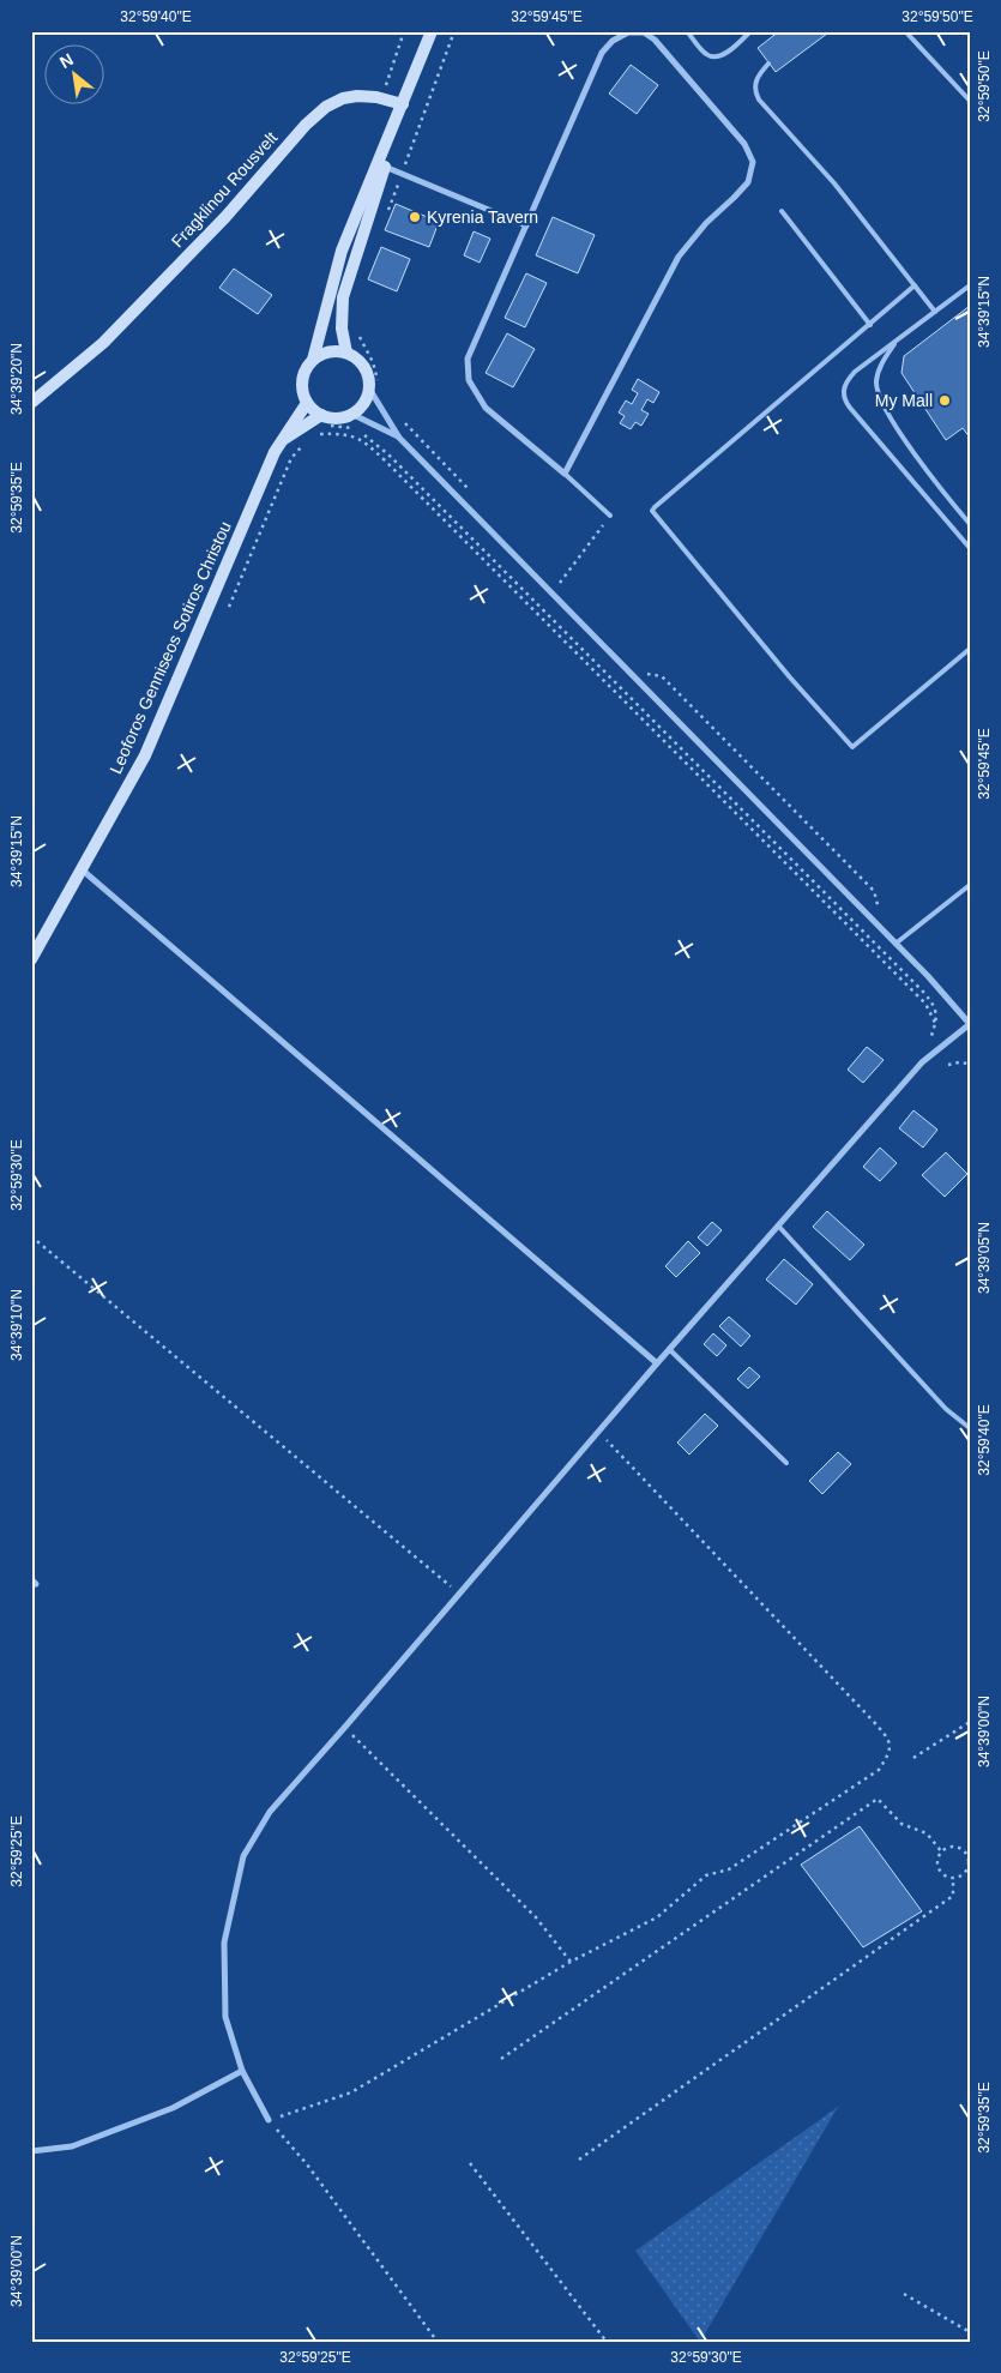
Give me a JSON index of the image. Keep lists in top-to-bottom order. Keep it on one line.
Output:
{"streets":{"main road":["Fragklinou Rousvelt","Leoforos Genniseos Sotiros Christou"]},"places":["Kyrenia Tavern","My Mall"],"north":"top left","coordinates":["32°59'40\"E","32°59'45\"E","32°59'50\"E","34°39'15\"N","34°39'20\"N","32°59'35\"E","32°59'30\"E","34°39'05\"N","34°39'10\"N","34°39'00\"N","32°59'25\"E"]}
